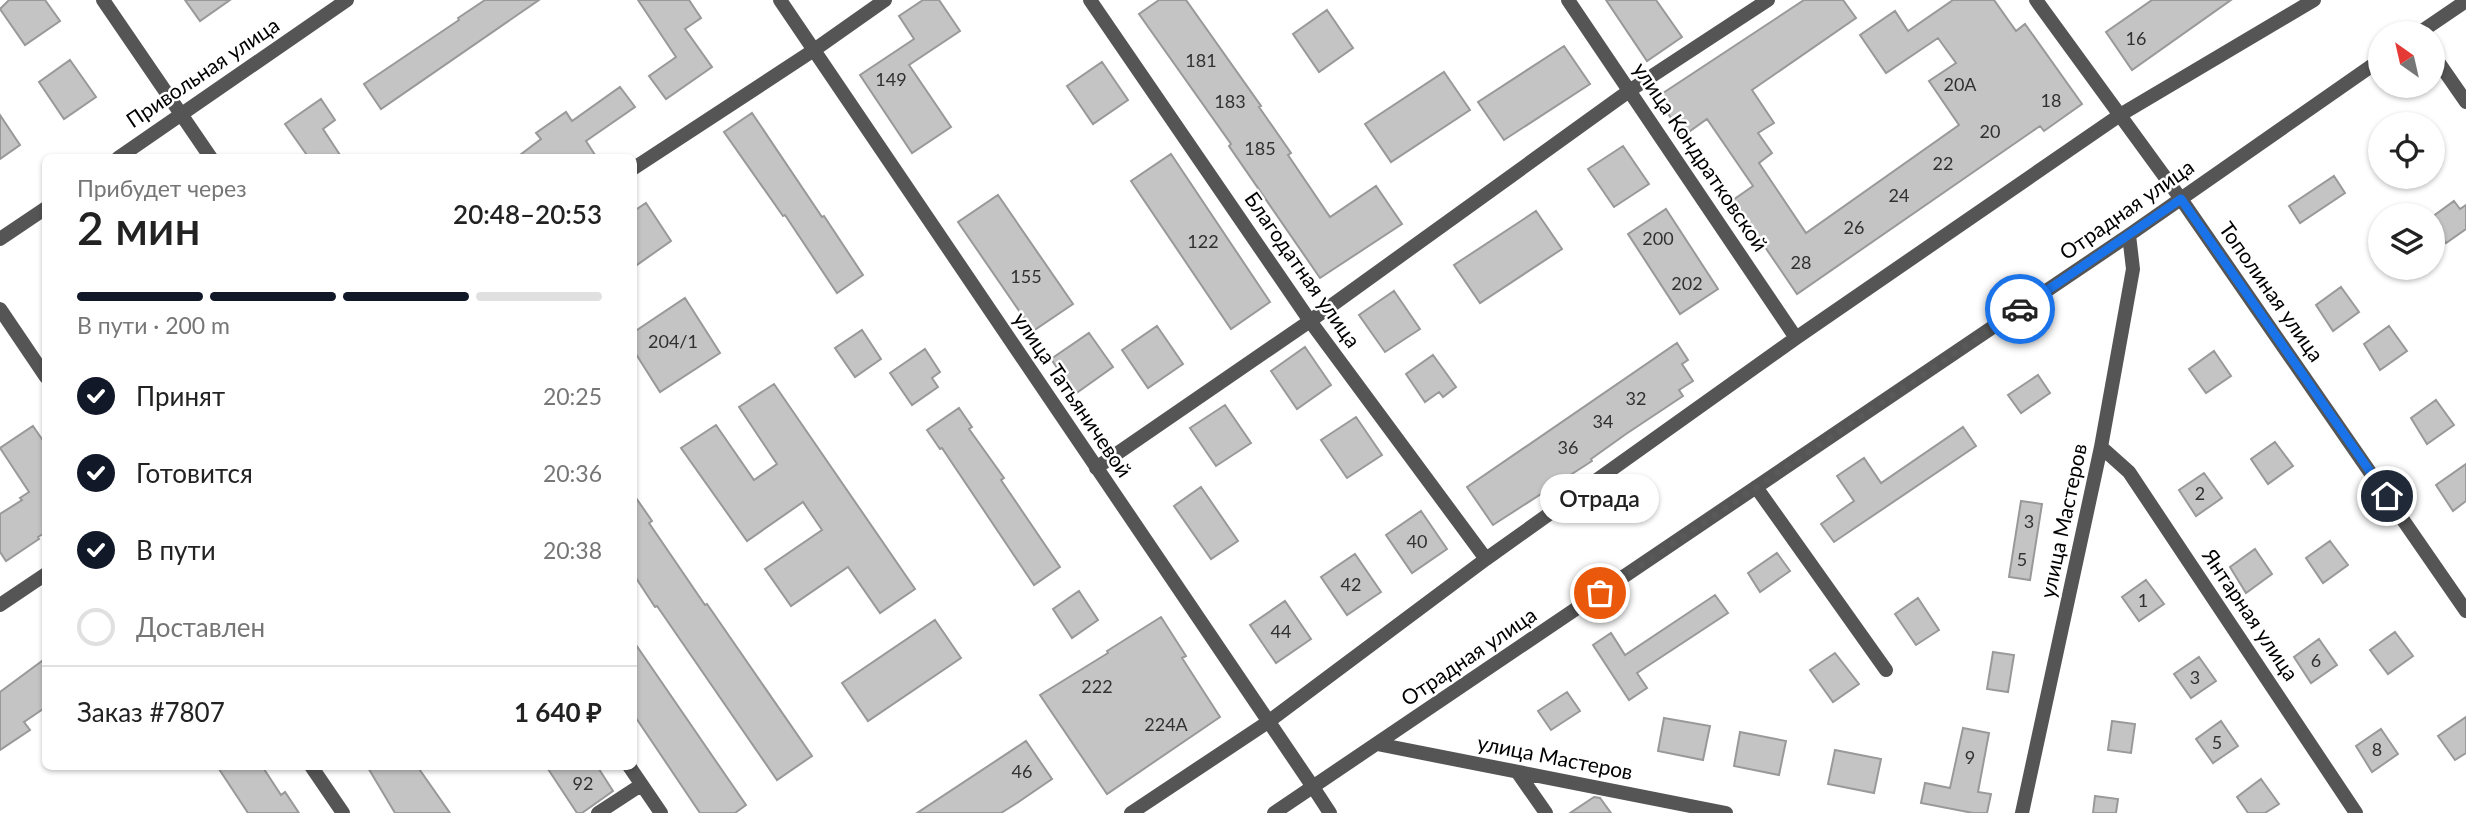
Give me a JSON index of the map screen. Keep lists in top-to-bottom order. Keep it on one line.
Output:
{"streets":{"street":["Привольная улица","улица Кондратковской","Отрадная улица","Благодатная улица","Тополиная улица","улица Татьяничевой","улица Мастеров","Янтарная улица"]},"crossings":[["Отрадная улица","Тополиная улица"],["Отрадная улица","улица Татьяничевой"],["Отрадная улица","улица Мастеров"],["улица Мастеров","Янтарная улица"]],"places":["Отрада"],"house_numbers":["16","181","149","20А","18","183","20","185","22","24","26","200","122","28","155","202","204/1","32","34","36","2","3","40","5","42","1","44","6","3","222","224А","5","8","9","46","92"],"north":"top left","page":{"heading":["2 мин","Прибудет через","20:48–20:53"],"panel":["Заказ #7807","1 640 ₽"],"bar":"В пути · 200 m","list":[["Принят","20:25"],["Готовится","20:36"],["В пути","20:38"],"Доставлен"],"bubble":"Отрада"}}
